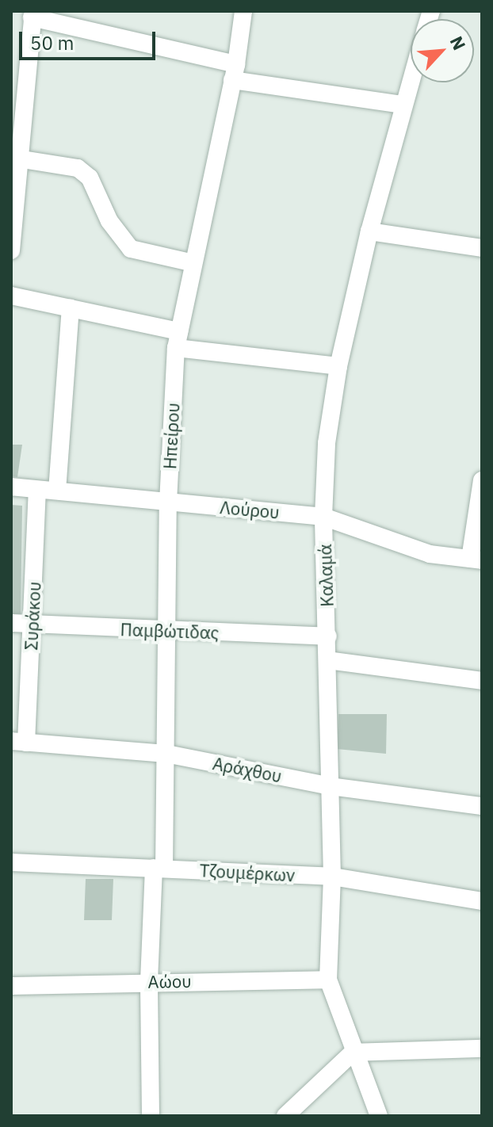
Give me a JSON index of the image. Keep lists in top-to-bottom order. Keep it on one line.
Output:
{"streets":{"street":["Ηπείρου","Λούρου","Καλαμά","Συράκου","Παμβώτιδας","Αράχθου","Τζουμέρκων","Αώου"]},"crossings":[["Ηπείρου","Λούρου"],["Ηπείρου","Παμβώτιδας"],["Ηπείρου","Αράχθου"],["Ηπείρου","Τζουμέρκων"],["Ηπείρου","Αώου"],["Λούρου","Καλαμά"],["Λούρου","Συράκου"],["Καλαμά","Παμβώτιδας"],["Καλαμά","Αράχθου"],["Καλαμά","Τζουμέρκων"],["Καλαμά","Αώου"],["Συράκου","Παμβώτιδας"],["Συράκου","Αράχθου"]],"scale_bar":"50 m","north":"top right"}
